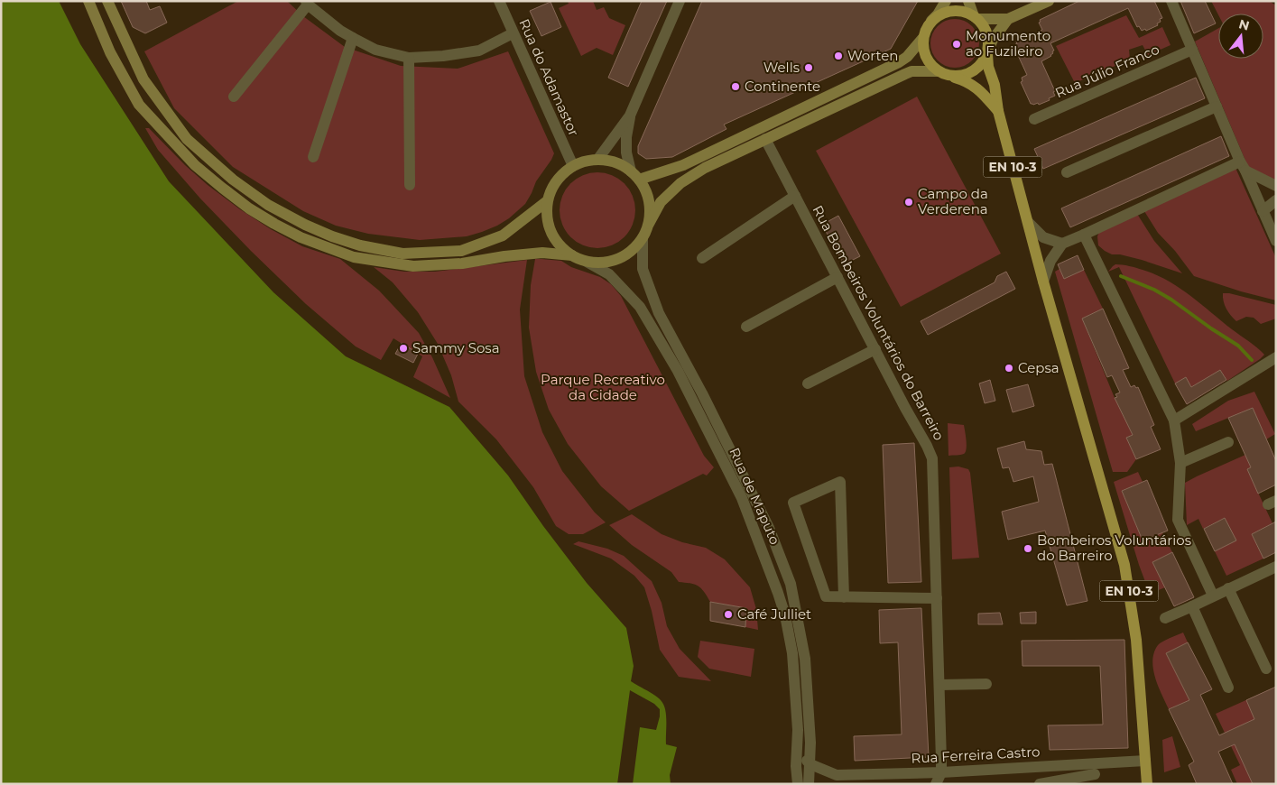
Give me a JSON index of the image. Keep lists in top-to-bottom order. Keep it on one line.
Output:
{"streets":{"main road":["EN 10-3"],"street":["Rua Júlio Franco","Rua do Adamastor","Rua Bombeiros Voluntários do Barreiro","Rua de Maputo","Rua Ferreira Castro"]},"crossings":[["Rua do Adamastor","Rua de Maputo"],["EN 10-3","Rua Ferreira Castro"],["Rua Bombeiros Voluntários do Barreiro","Rua Ferreira Castro"],["Rua de Maputo","Rua Ferreira Castro"]],"parks":["Parque Recreativo da Cidade"],"places":["Monumento ao Fuzileiro","Worten","Wells","Continente","Campo da Verderena","Sammy Sosa","Cepsa","Bombeiros Voluntários do Barreiro","Café Julliet"],"north":"top"}
